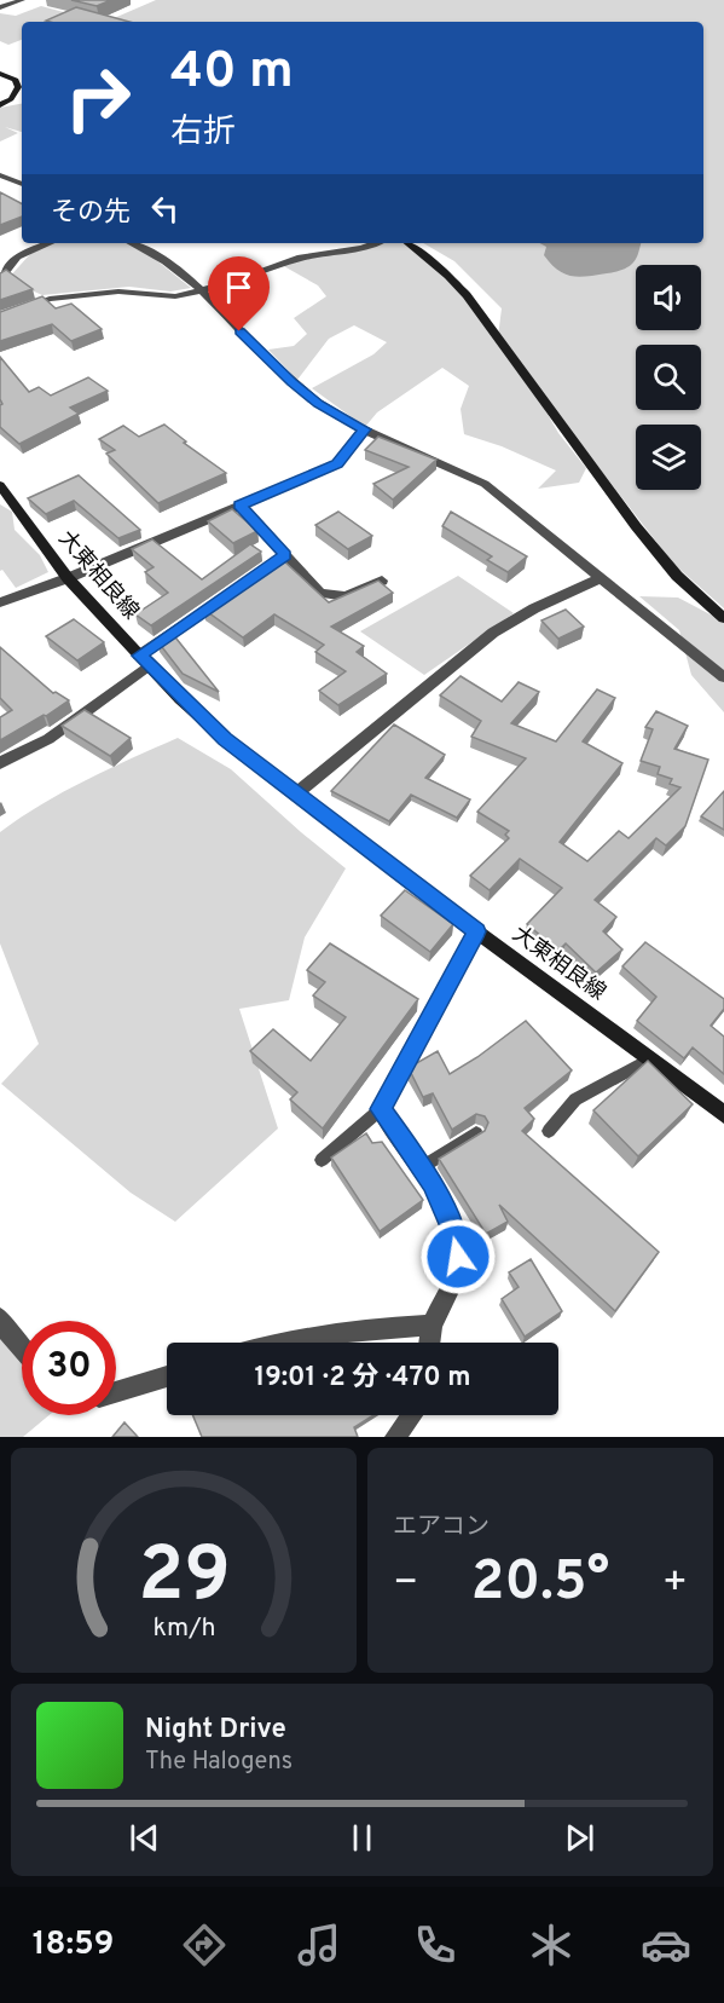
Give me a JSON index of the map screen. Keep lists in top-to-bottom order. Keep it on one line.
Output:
{"streets":{"street":["大東相良線"]},"page":{"turn":["40 m","右折"],"then":"その先","limit":"30","trip":"19:01 · 2 分 · 470 m","tile":"エアコン","heat":["−","20.5°","+"],"song":["Night Drive","The Halogens"],"tabs":"18:59","gauge":["29","km/h"]}}
